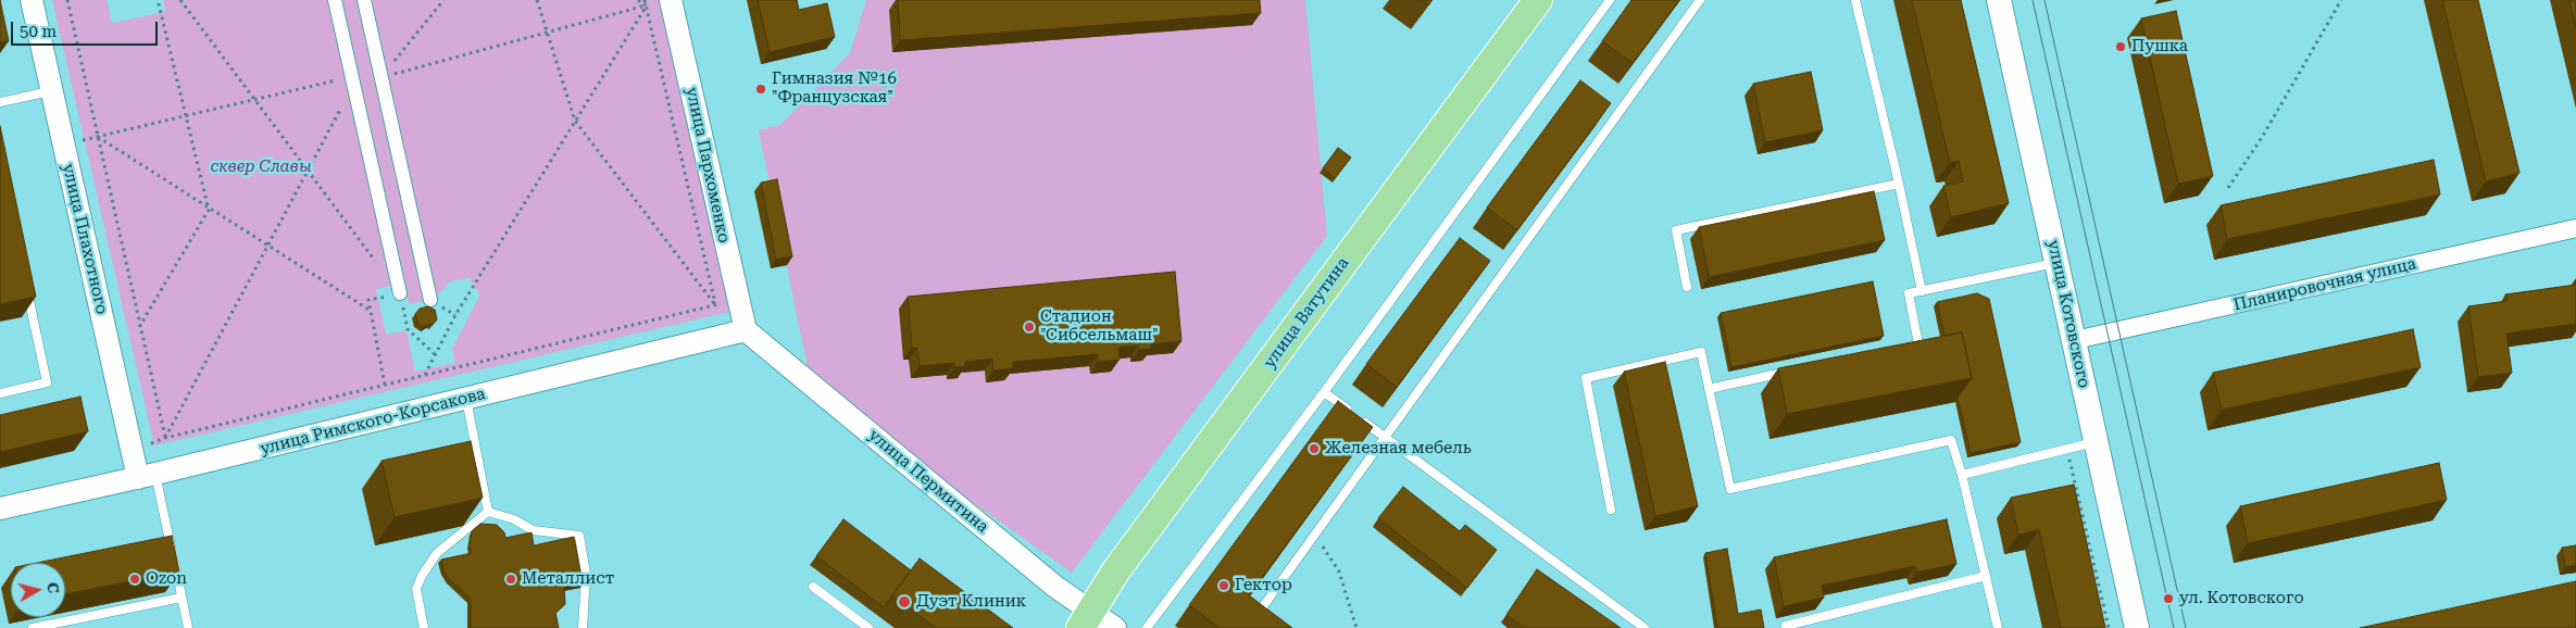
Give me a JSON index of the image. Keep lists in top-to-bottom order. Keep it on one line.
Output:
{"streets":{"main road":["улица Ватутина","улица Котовского"],"street":["улица Пархоменко","улица Плахотного","Планировочная улица","улица Римского-Корсакова","улица Пермитина"]},"crossings":[["улица Пархоменко","улица Римского-Корсакова"],["улица Пархоменко","улица Пермитина"],["улица Плахотного","улица Римского-Корсакова"],["Планировочная улица","улица Котовского"],["улица Ватутина","улица Пермитина"],["улица Римского-Корсакова","улица Пермитина"]],"parks":["сквер Славы"],"places":["Пушка","Гимназия №16 \"Французская\"","Стадион \"Сибсельмаш\"","Железная мебель","Ozon","Металлист","Гектор","ул. Котовского","Дуэт Клиник"],"scale_bar":"50 m","north":"right"}
